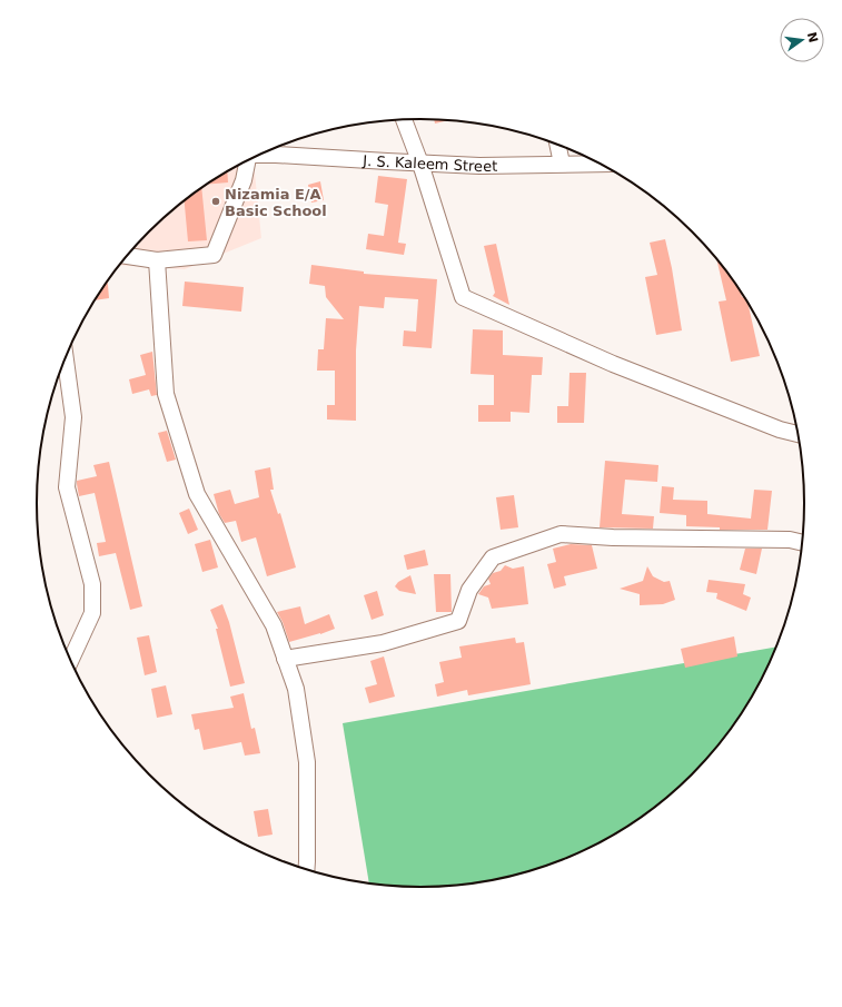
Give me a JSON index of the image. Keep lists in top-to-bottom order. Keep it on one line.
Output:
{"streets":{"street":["J. S. Kaleem Street"]},"places":["Nizamia E/A Basic School"],"north":"right"}
